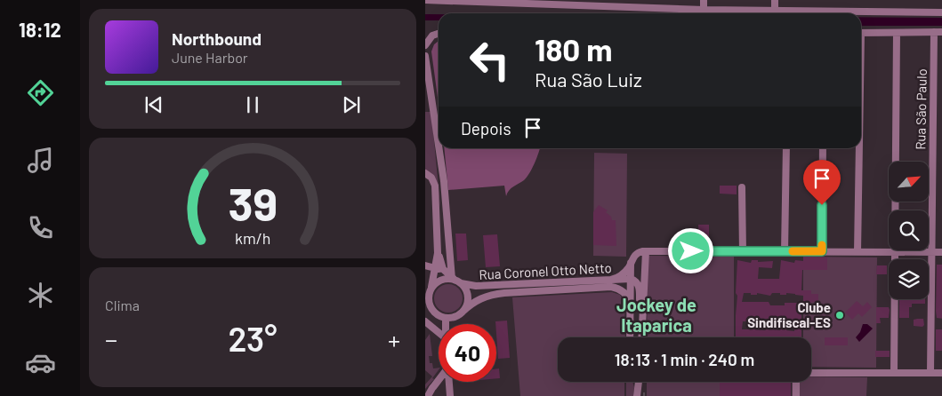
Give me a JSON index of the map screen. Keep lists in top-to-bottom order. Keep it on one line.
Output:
{"streets":{"street":["Rua São Paulo","Rua Coronel Otto Netto"]},"districts":["Jockey de Itaparica"],"places":["Clube Sindifiscal-ES"],"north":"top right","page":{"tabs":"18:12","turn":["180 m","Rua São Luiz"],"song":["Northbound","June Harbor"],"then":"Depois","tile":"Clima","heat":["−","23°","+"],"limit":"40","trip":"18:13 · 1 min · 240 m","gauge":["39","km/h"]}}
